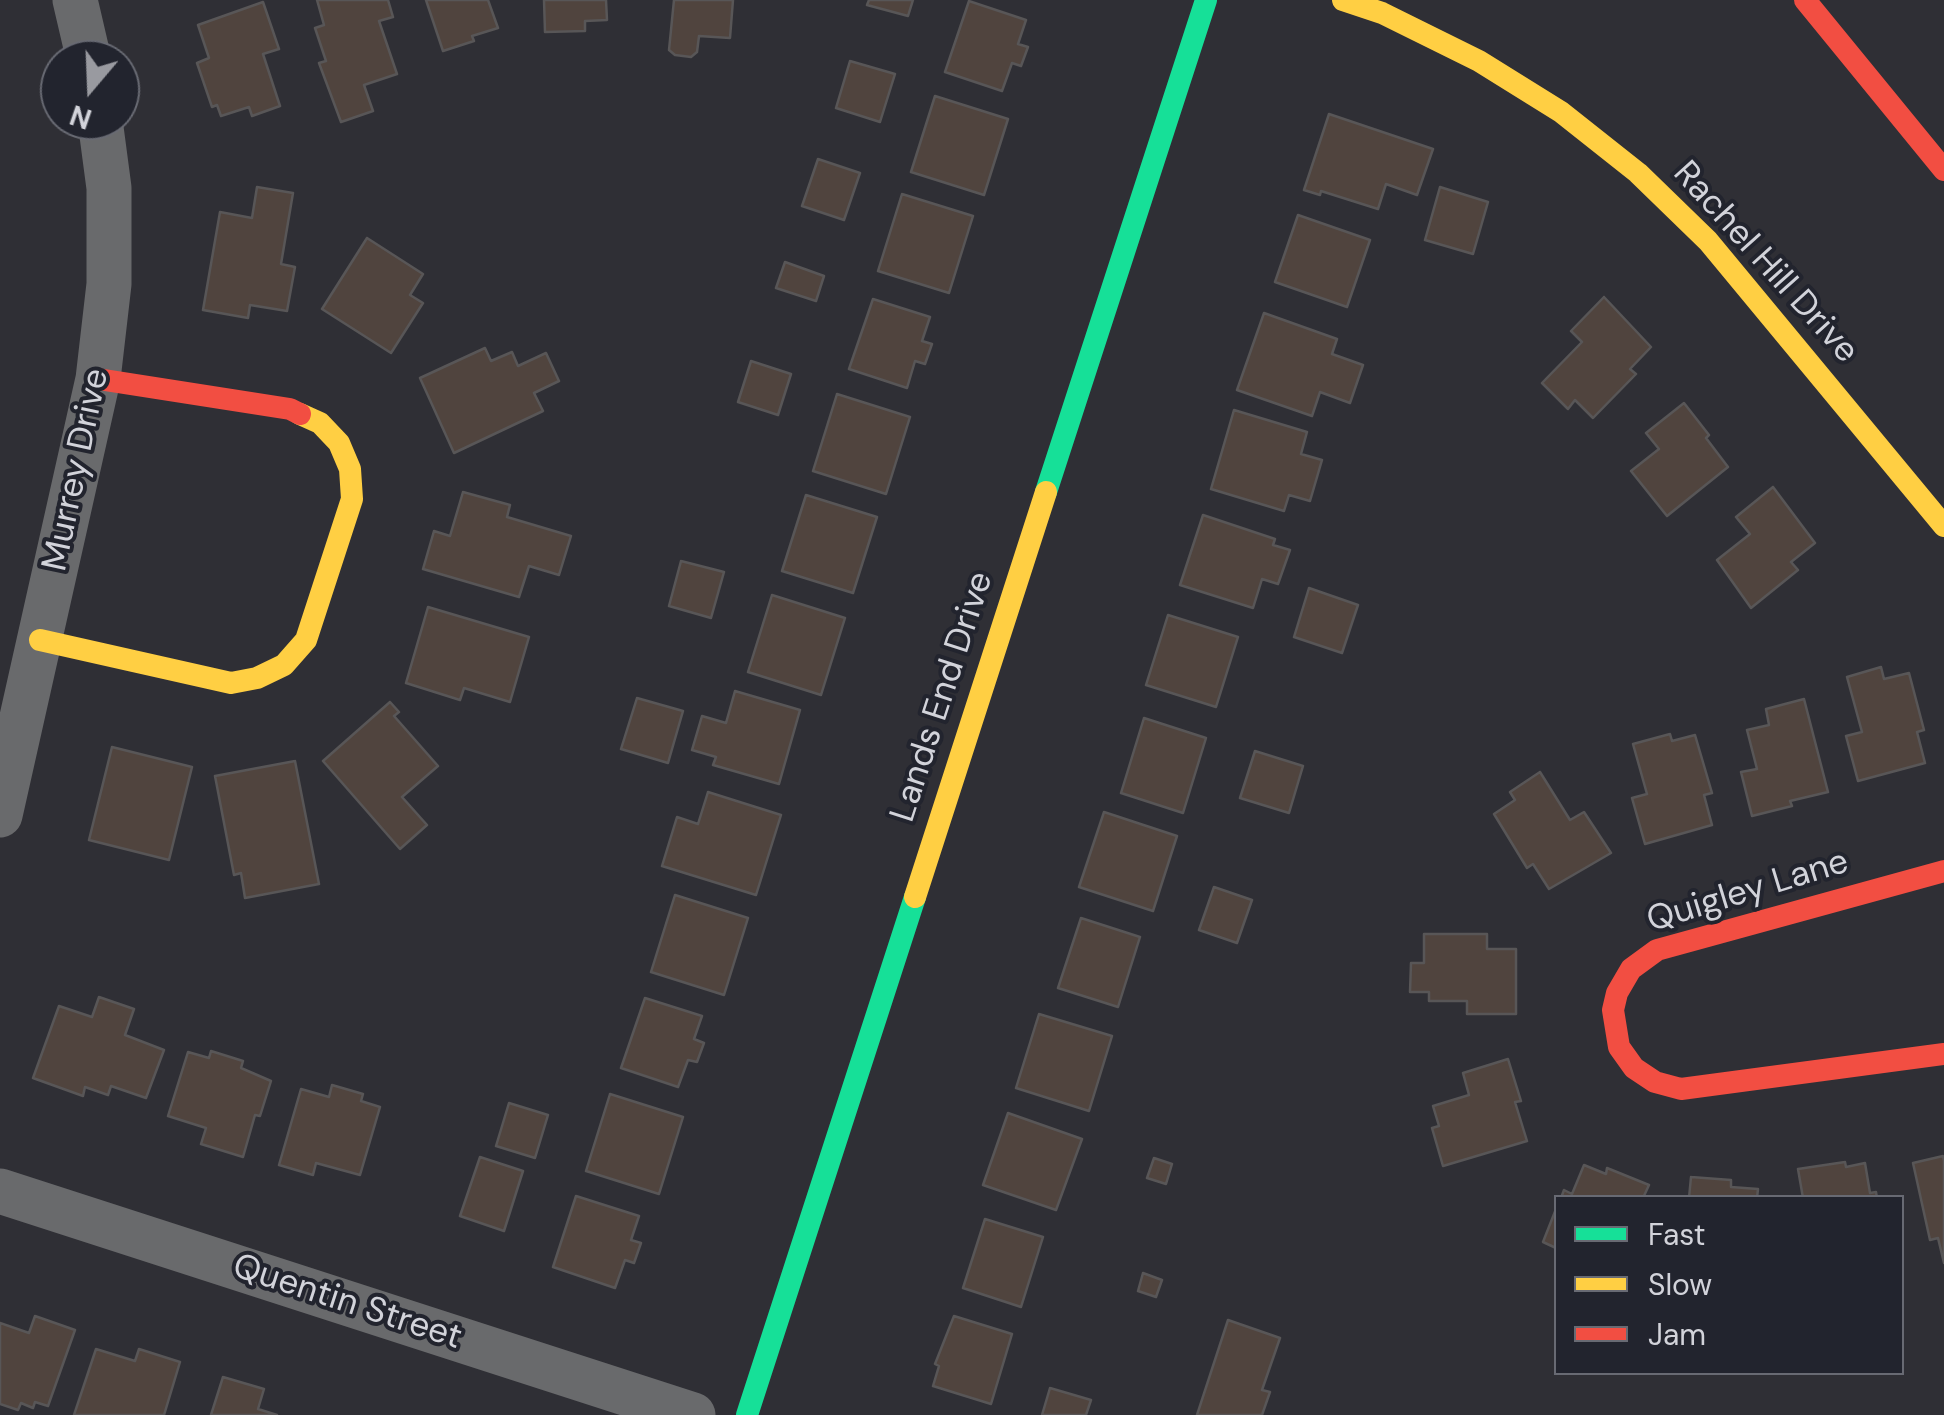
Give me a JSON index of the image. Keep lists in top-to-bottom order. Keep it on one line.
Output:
{"streets":{"street":["Rachel Hill Drive","Murrey Drive","Lands End Drive","Quigley Lane","Quentin Street"]},"legend":["Fast","Slow","Jam"],"north":"bottom"}
